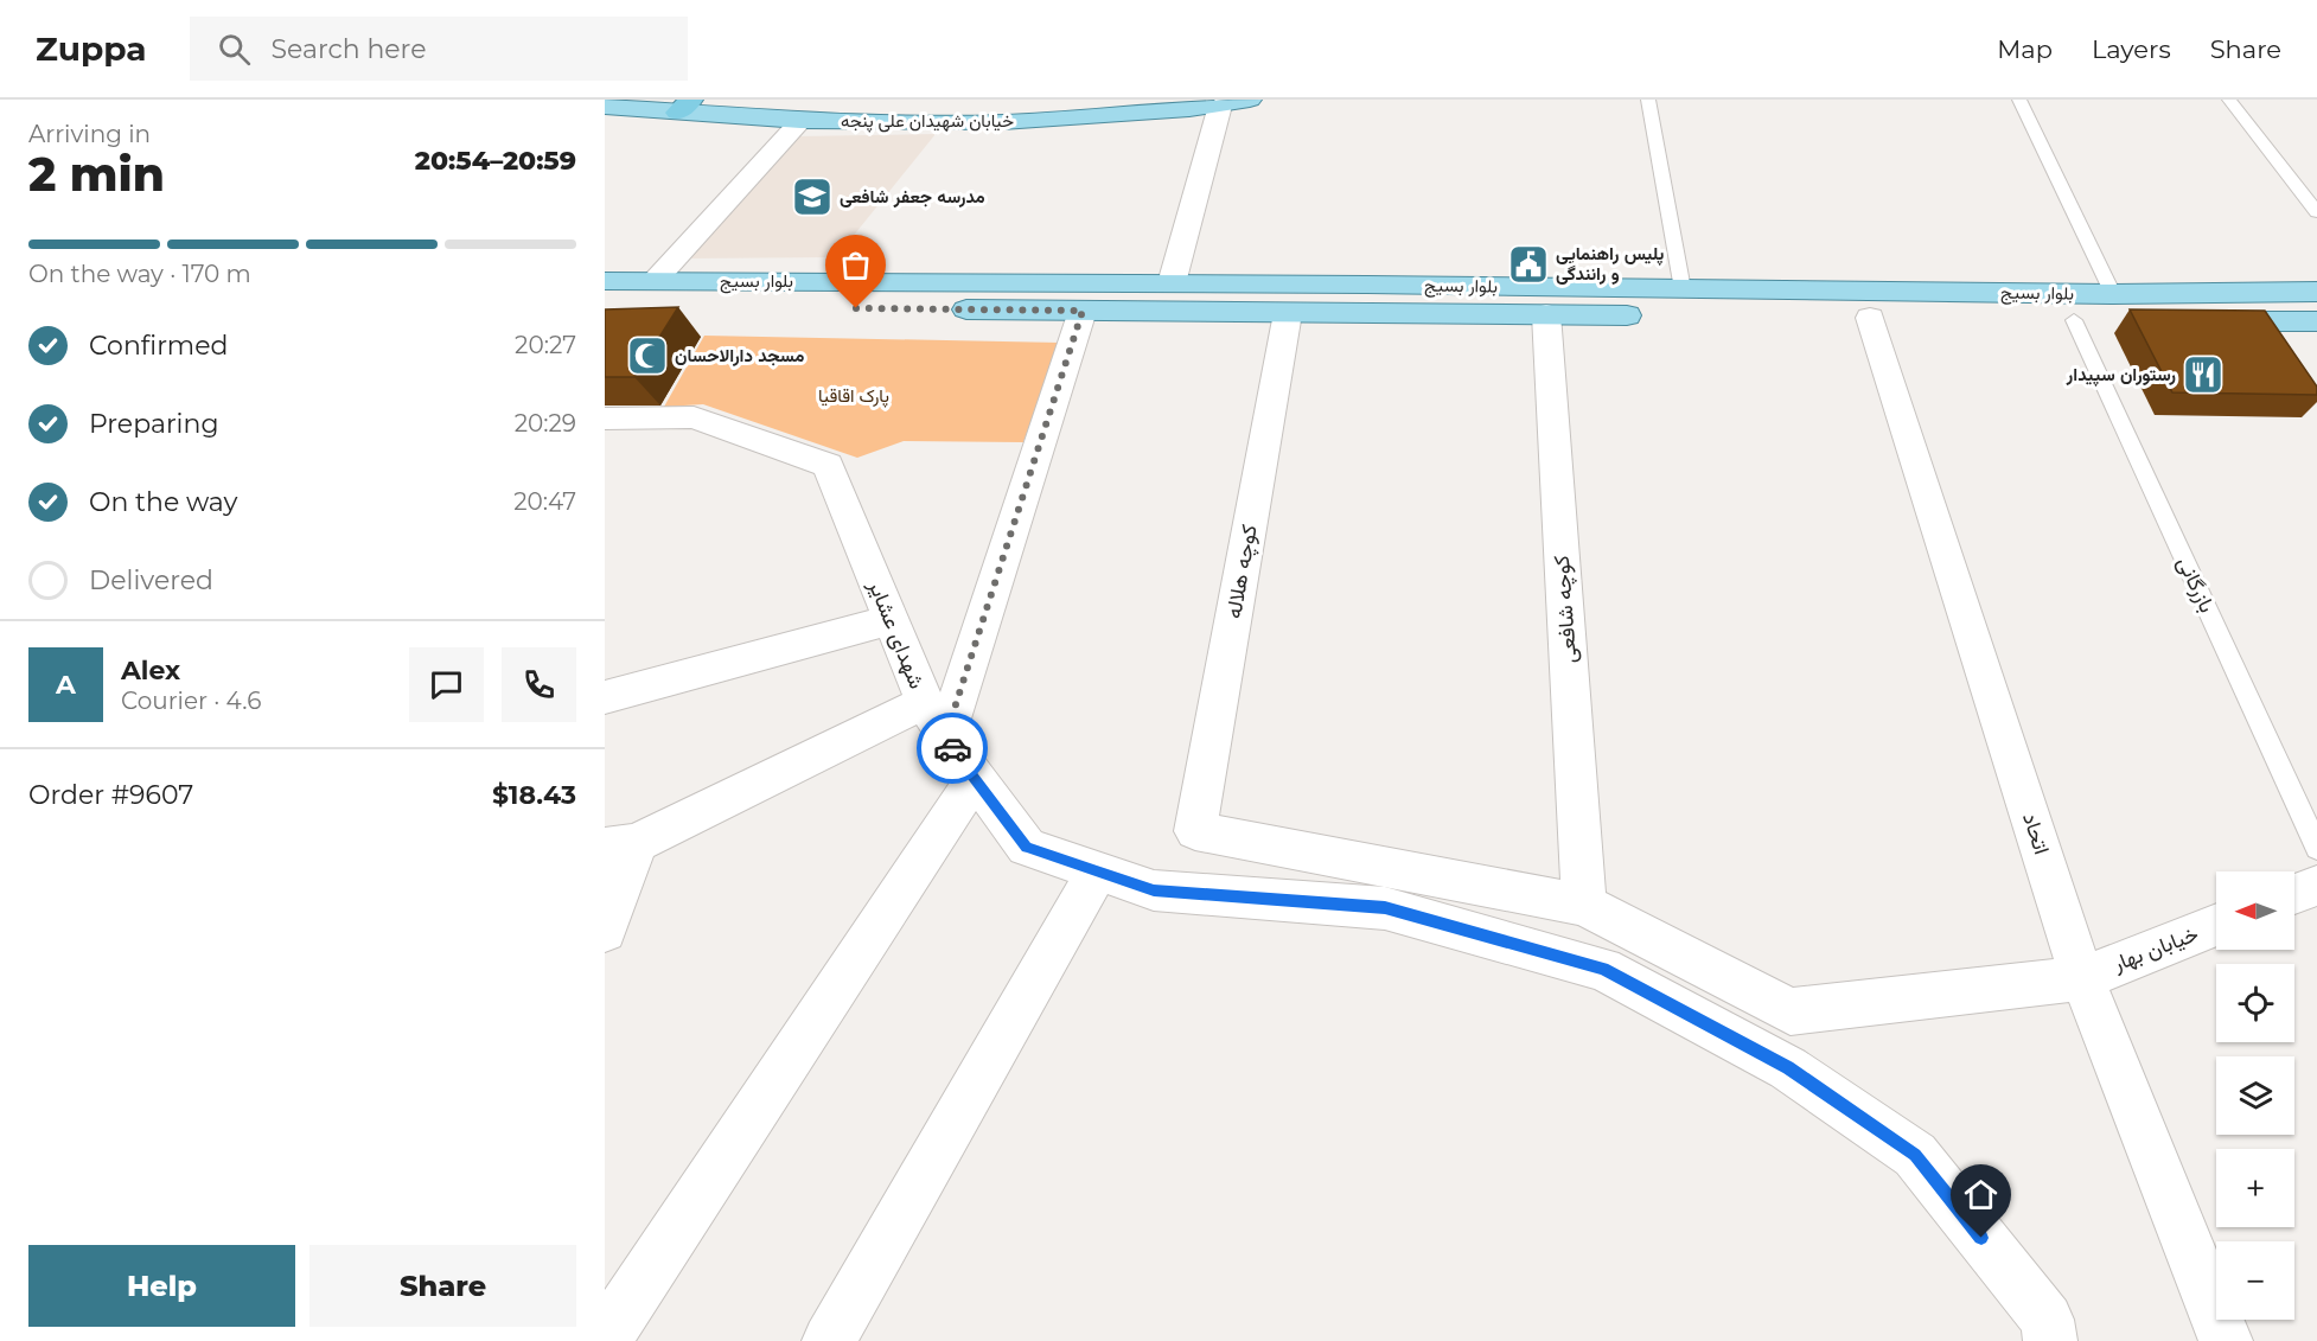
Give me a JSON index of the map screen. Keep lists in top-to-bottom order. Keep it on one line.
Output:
{"streets":{"main road":["خیابان شهیدان علی پنجه","بلوار بسیج"],"street":["کوچه هلاله","کوچه شافعی","شهدای عشایر","اتحاد","خیابان بهار"],"lane":["بازرگانی"]},"crossings":[["بلوار بسیج","کوچه هلاله"],["بلوار بسیج","بازرگانی"],["بلوار بسیج","کوچه شافعی"],["بلوار بسیج","اتحاد"],["کوچه هلاله","خیابان بهار"],["کوچه شافعی","خیابان بهار"],["اتحاد","خیابان بهار"]],"parks":["پارک اقاقیا"],"places":{"school or university":["مدرسه جعفر شافعی"],"public building":["پلیس راهنمایی و رانندگی"],"mosque":["مسجد دارالاحسان"],"restaurant":["رستوران سپیدار"]},"north":"left","page":{"header":"Zuppa","search":"Search here","nav":["Map","Layers","Share"],"heading":["2 min","Arriving in","20:54–20:59"],"panel":["Alex","Courier · 4.6","Order #9607","$18.43"],"bar":"On the way · 170 m","list":[["Confirmed","20:27"],["Preparing","20:29"],["On the way","20:47"],"Delivered"],"round":"A","map_buttons":["+","−"],"buttons":["Help","Share"]}}
